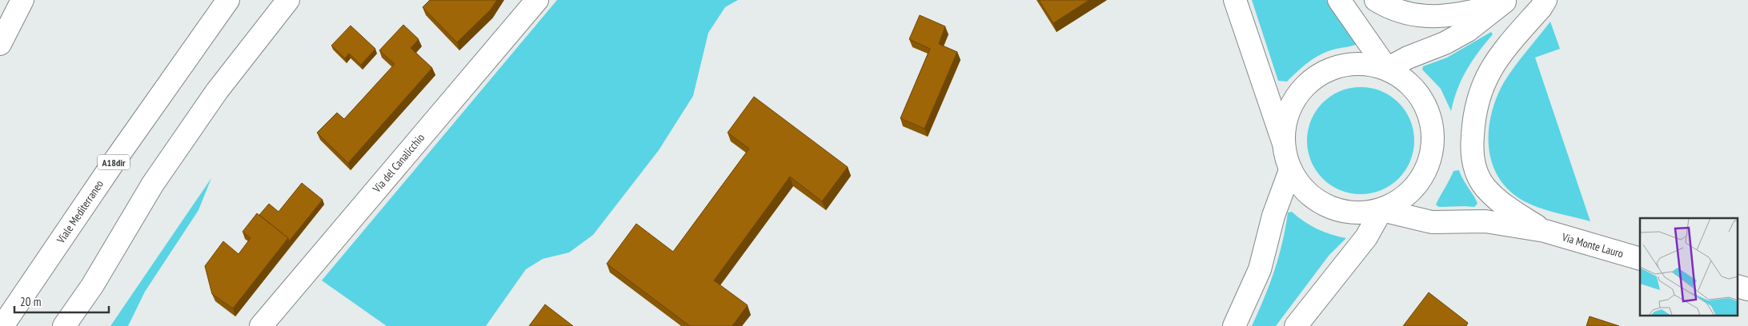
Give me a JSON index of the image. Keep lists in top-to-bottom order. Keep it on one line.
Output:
{"streets":{"main road":["A18dir","Via del Canalicchio","Viale Mediterraneo","Via Monte Lauro"]},"scale_bar":"20 m"}
